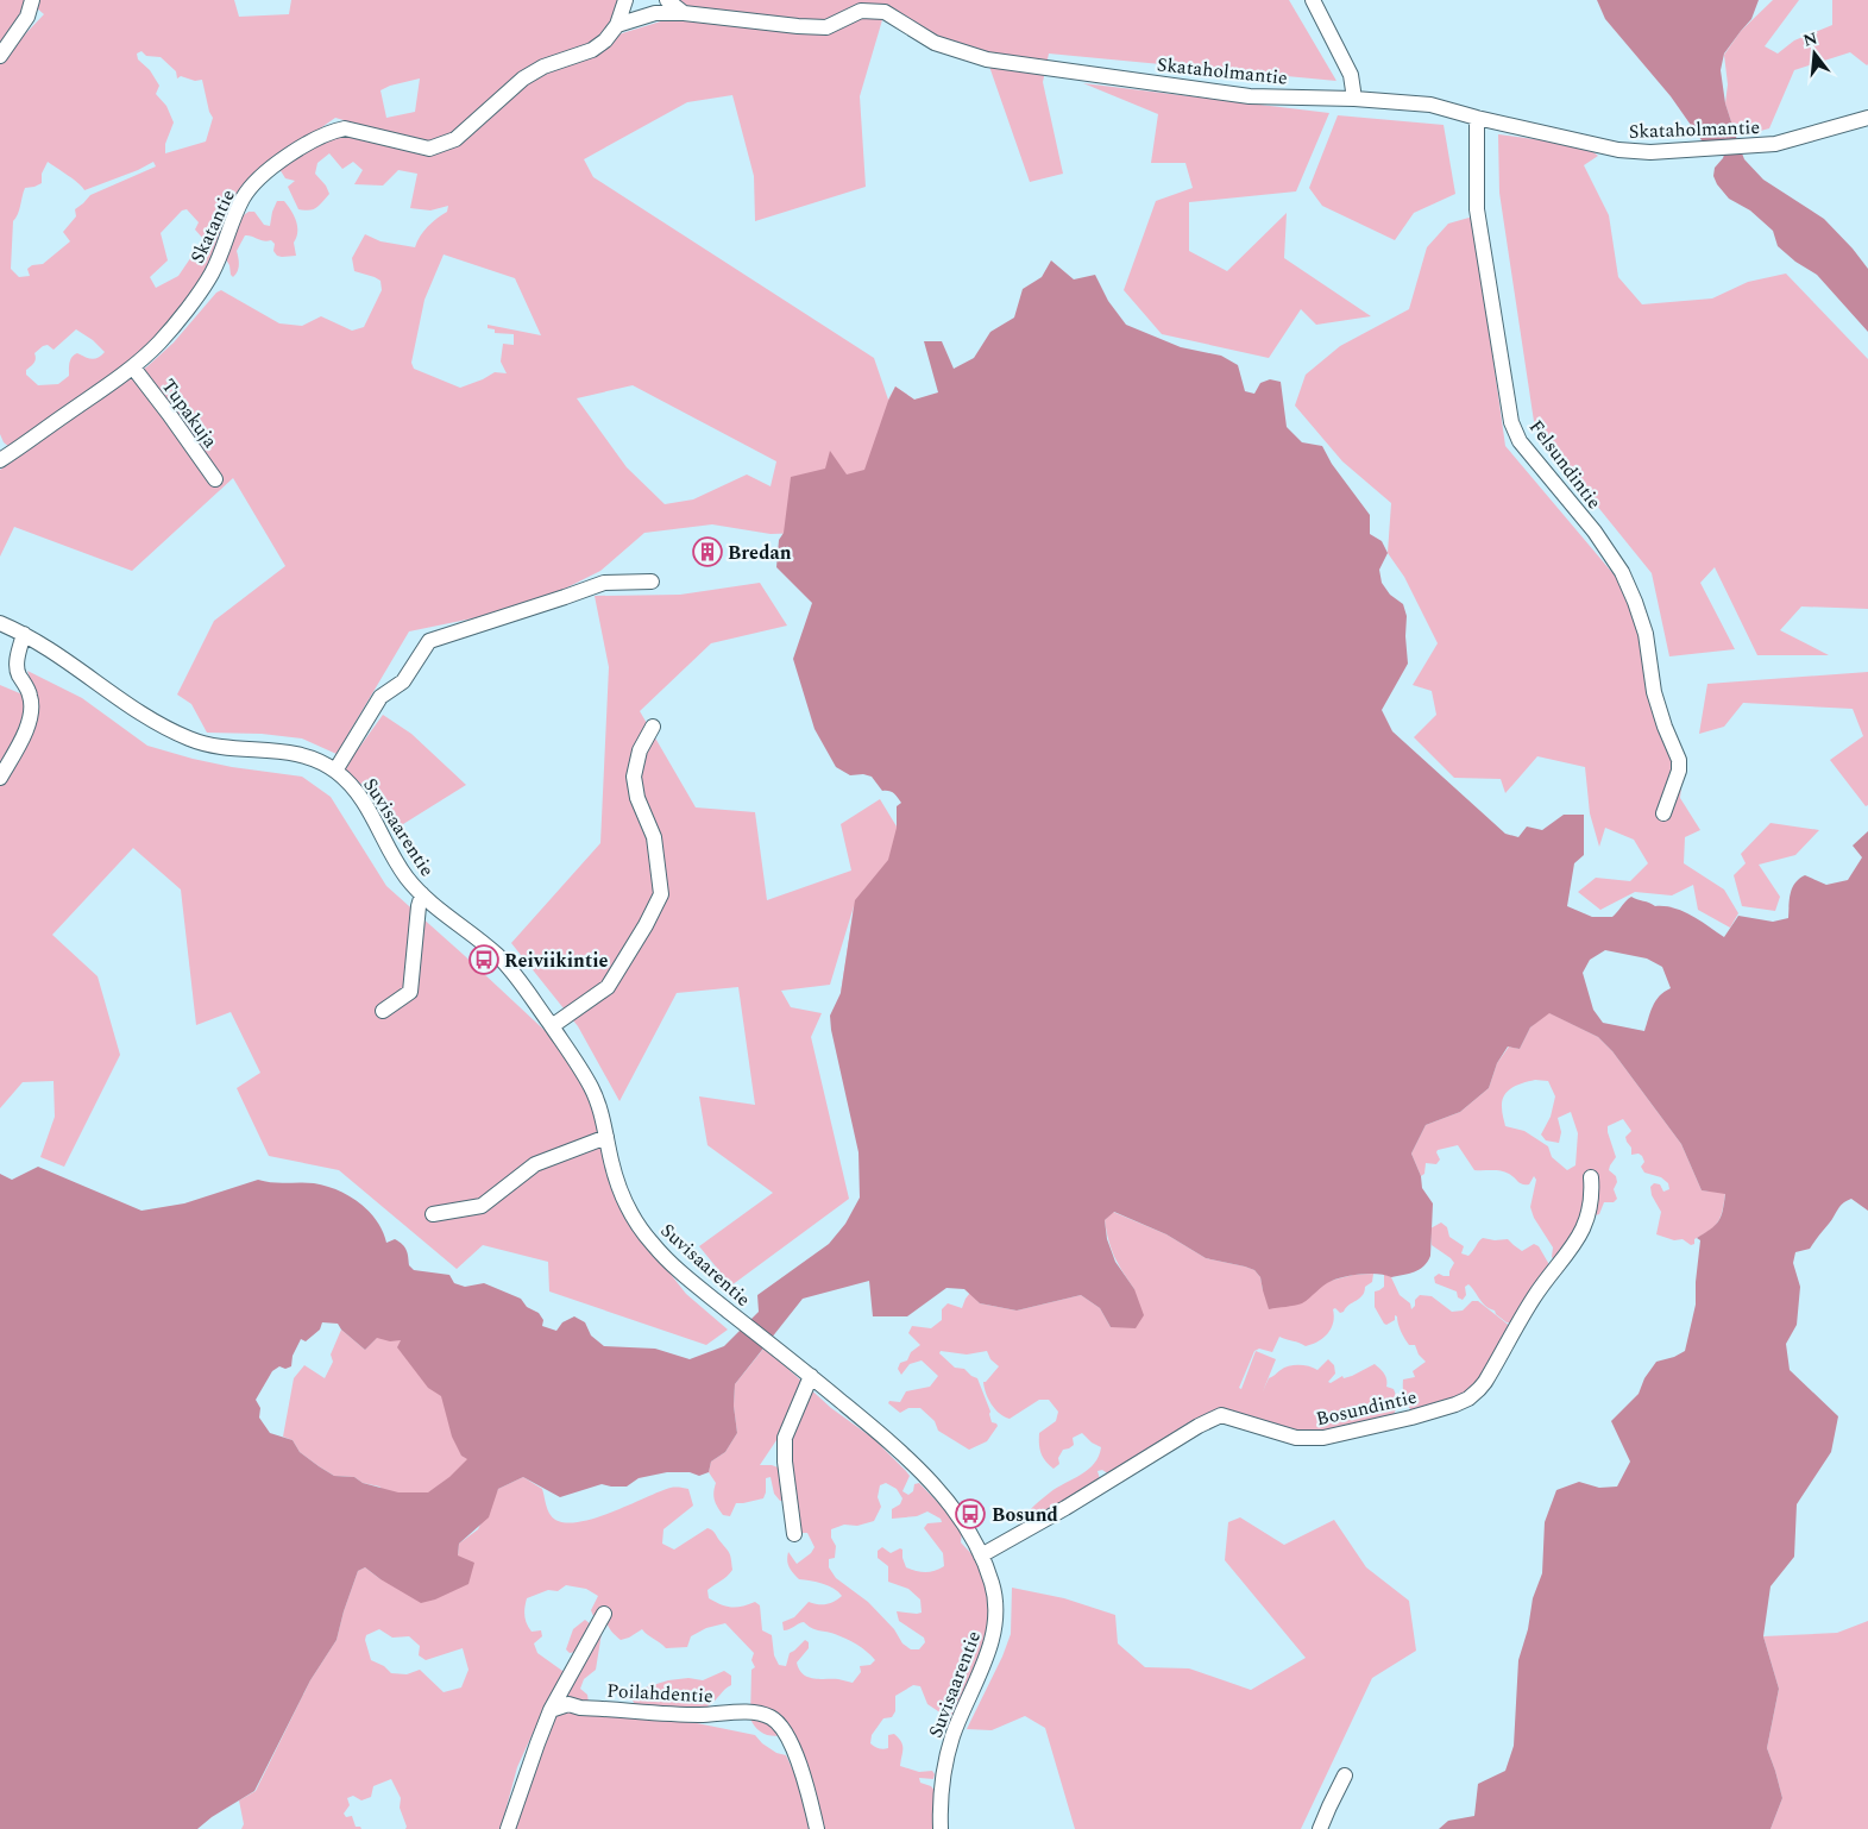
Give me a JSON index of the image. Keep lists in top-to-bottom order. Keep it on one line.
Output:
{"streets":{"street":["Skataholmantie","Skatantie","Tupakuja","Felsundintie","Suvisaarentie","Bosundintie","Poilahdentie"]},"crossings":[["Skataholmantie","Skatantie"],["Skataholmantie","Felsundintie"],["Skatantie","Tupakuja"],["Suvisaarentie","Bosundintie"]],"places":{"building":["Bredan"],"bus stop":["Reiviikintie","Bosund"]},"north":"top"}
